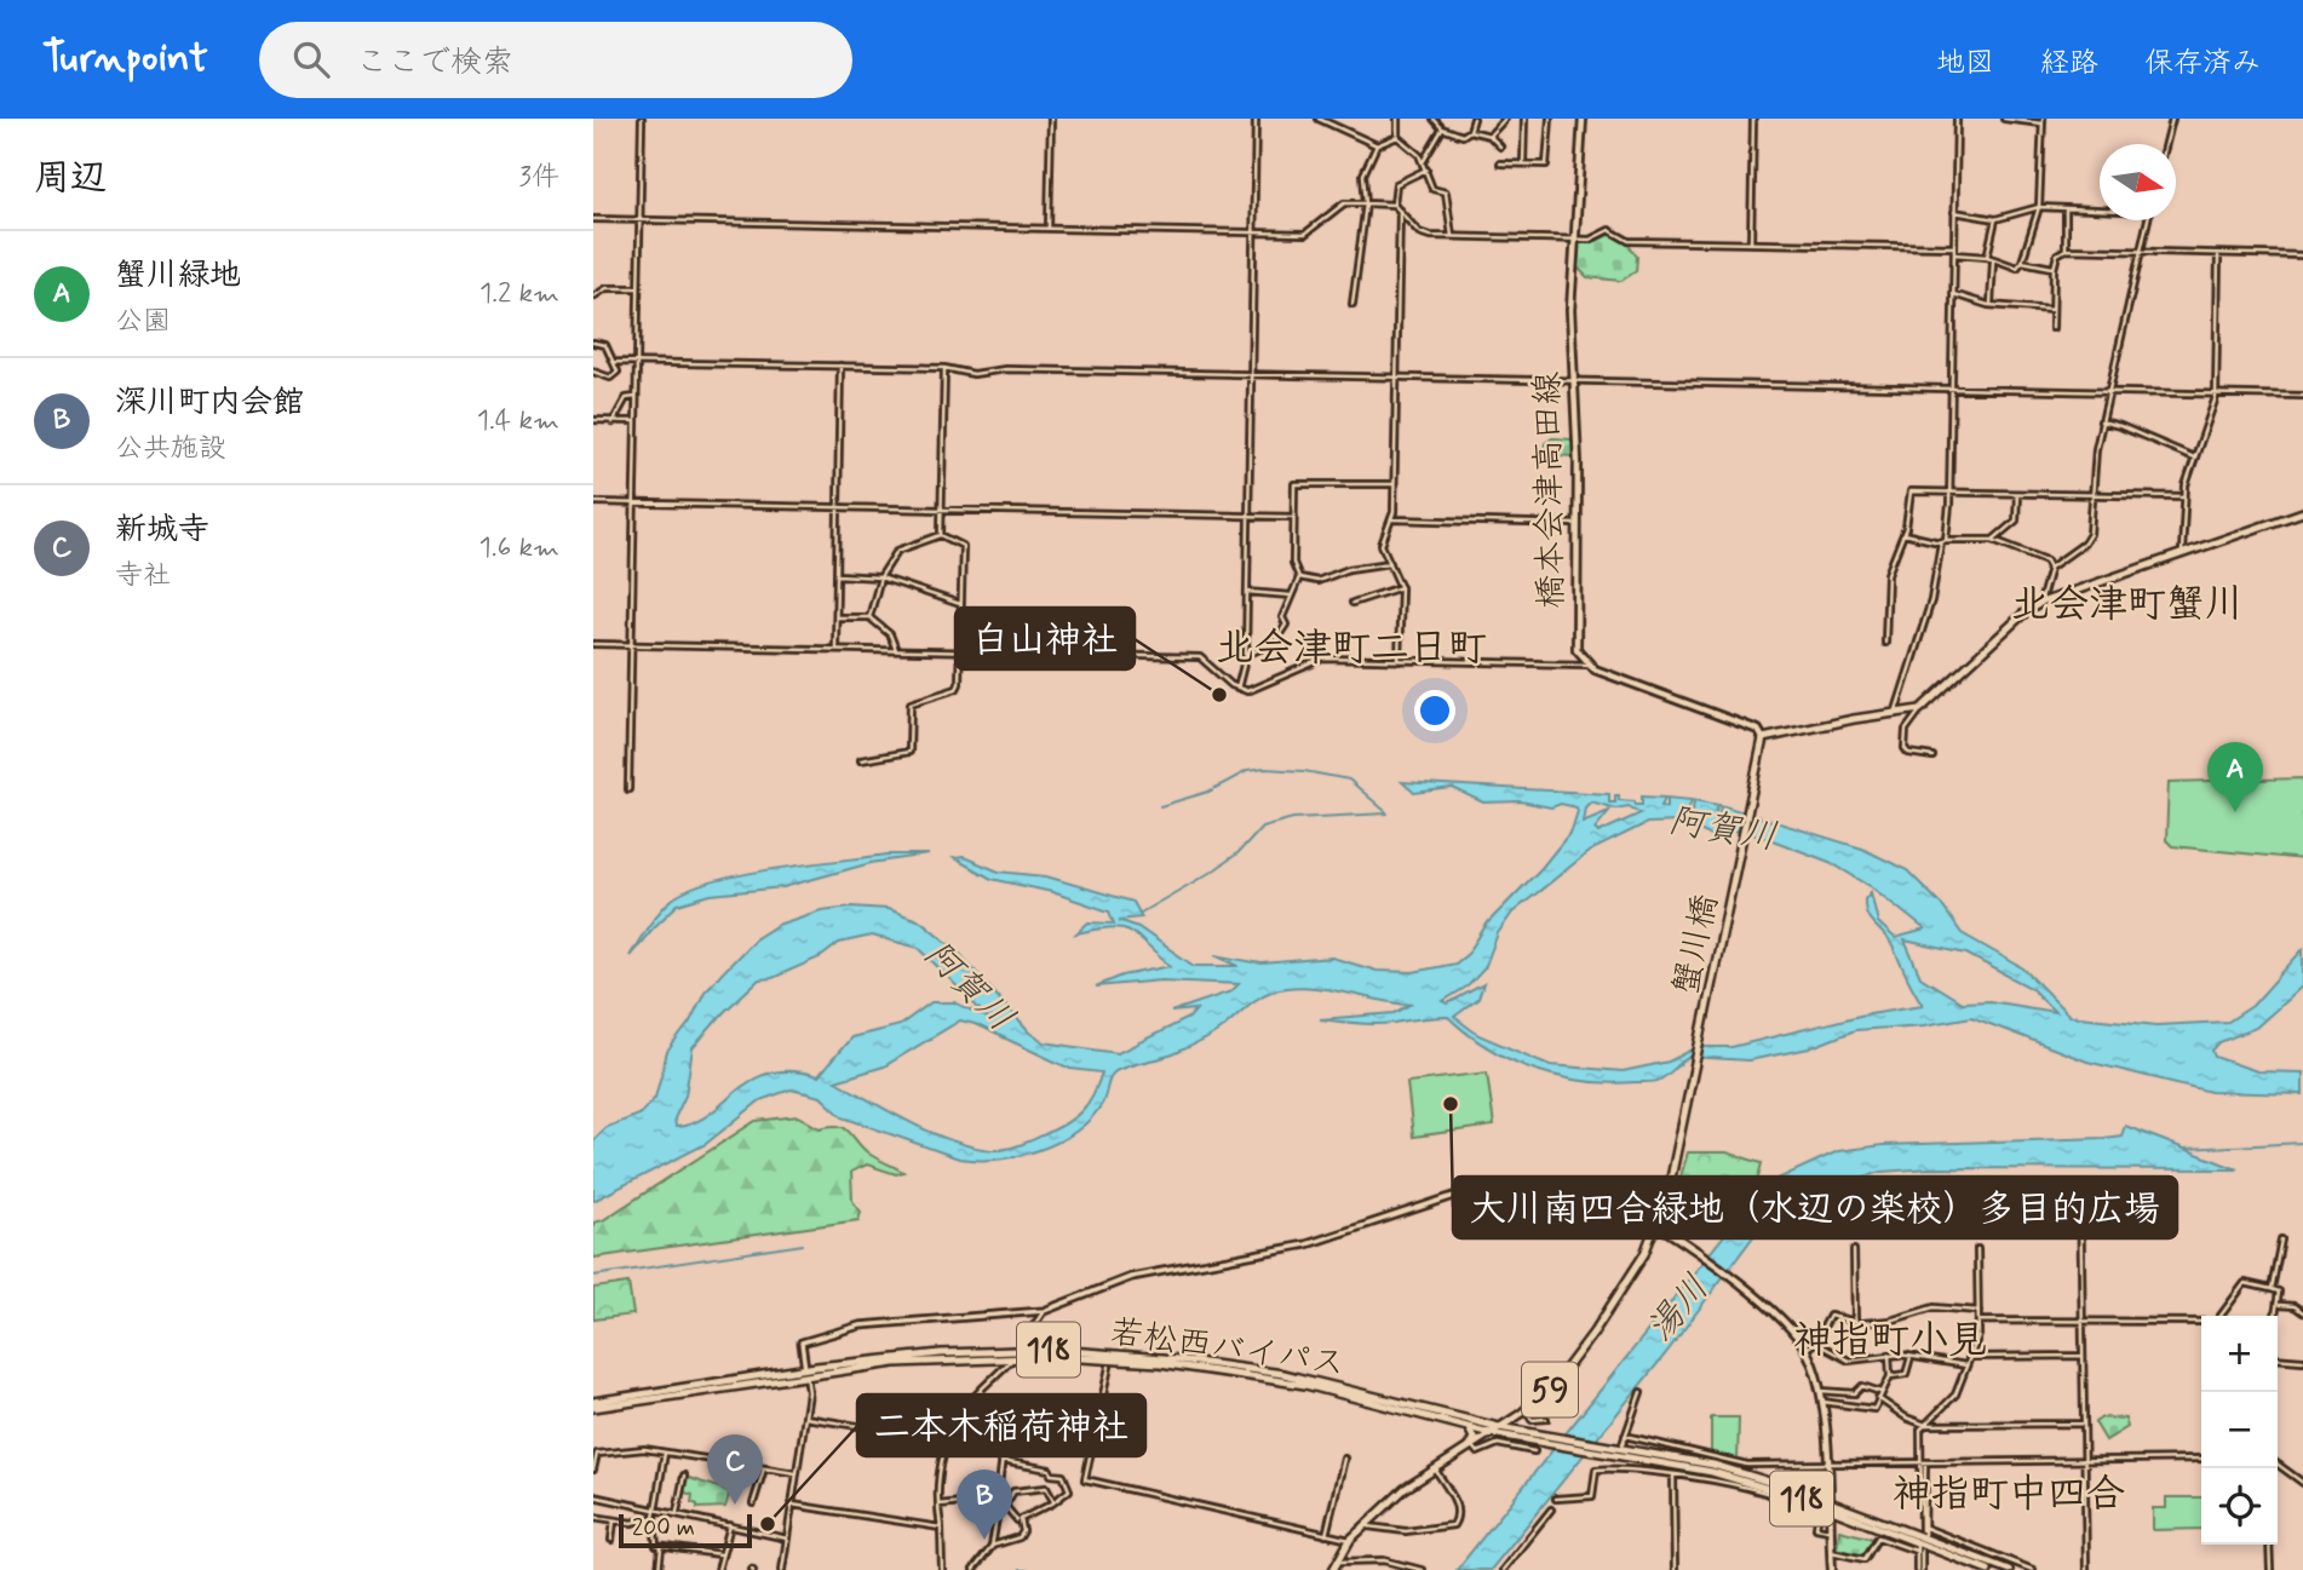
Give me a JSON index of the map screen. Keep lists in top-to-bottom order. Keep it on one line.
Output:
{"streets":{"main road":["橋本会津高田線","蟹川橋","若松西バイパス","118","59"]},"crossings":[["蟹川橋","59"],["若松西バイパス","118"],["若松西バイパス","59"],["118","59"]],"districts":["北会津町蟹川","北会津町二日町","神指町小見","神指町中四合"],"water":["阿賀川","湯川"],"places":["白山神社","大川南四合緑地（水辺の楽校）多目的広場","二本木稲荷神社"],"scale_bar":"200 m","north":"right","page":{"header":"Turnpoint","search":"ここで検索","nav":["地図","経路","保存済み"],"heading":["周辺","3件"],"list":[{"mark":"A","name":"蟹川緑地","note":"公園","value":"1.2 km"},{"mark":"B","name":"深川町内会館","note":"公共施設","value":"1.4 km"},{"mark":"C","name":"新城寺","note":"寺社","value":"1.6 km"}],"pins":["A","C","B"],"map_buttons":["+","−"],"scale":"200 m"}}
